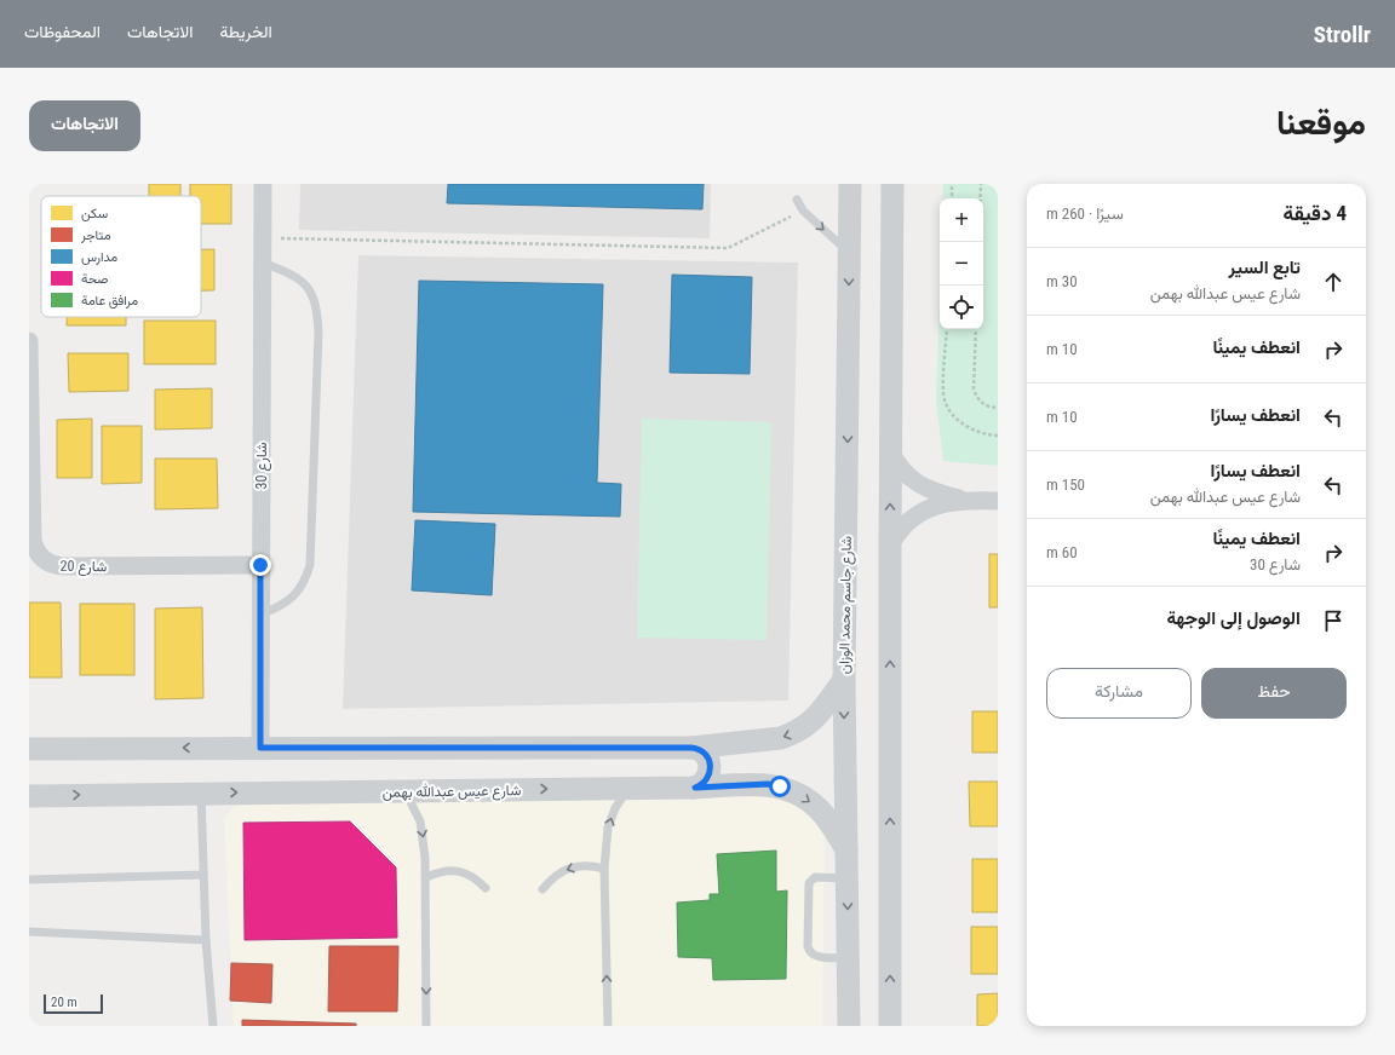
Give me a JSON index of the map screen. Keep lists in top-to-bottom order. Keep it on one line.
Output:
{"streets":{"street":["شارع 30","شارع 20","شارع جاسم محمد الوزان","شارع عيس عبدالله بهمن"]},"crossings":[["شارع 30","شارع 20"],["شارع جاسم محمد الوزان","شارع عيس عبدالله بهمن"]],"legend":["سكن","متاجر","مدارس","صحة","مرافق عامة"],"scale_bar":"20 m","page":{"header":"Strollr","nav":["الخريطة","الاتجاهات","المحفوظات"],"title":"موقعنا","buttons":["الاتجاهات",["حفظ","مشاركة"]],"heading":["4 دقيقة","سيرًا · 260 m"],"map_buttons":["+","−"],"list":[["تابع السير","شارع عيس عبدالله بهمن","30 m"],["انعطف يمينًا","10 m"],["انعطف يسارًا","10 m"],["انعطف يسارًا","شارع عيس عبدالله بهمن","150 m"],["انعطف يمينًا","شارع 30","60 m"],"الوصول إلى الوجهة"],"scale":"20 m"}}
